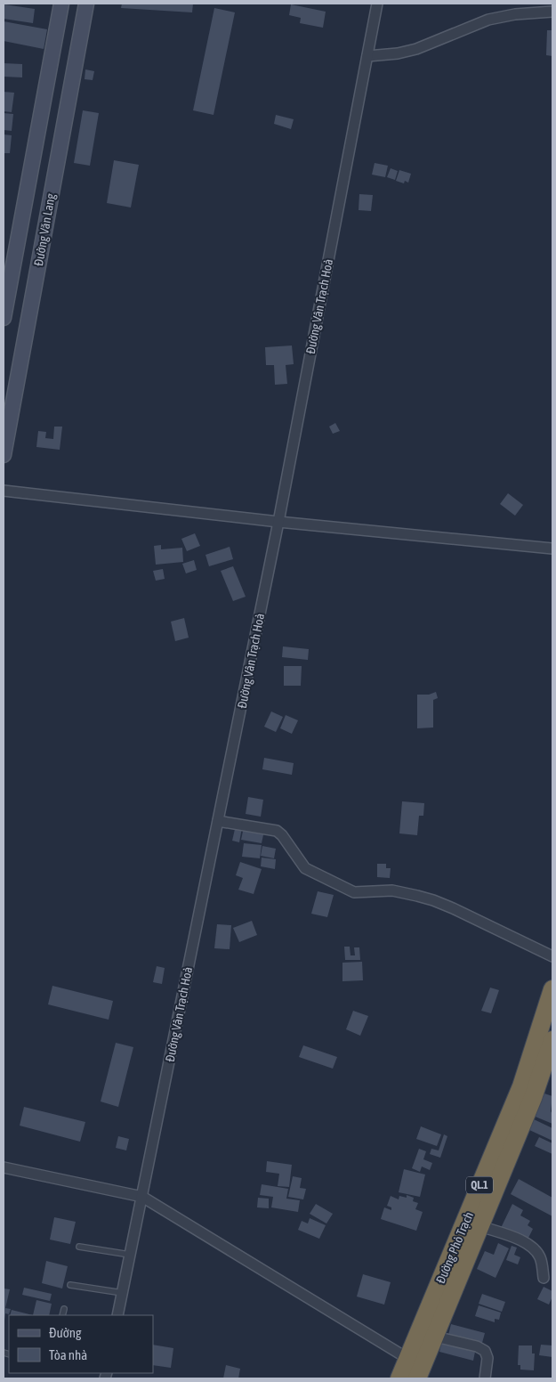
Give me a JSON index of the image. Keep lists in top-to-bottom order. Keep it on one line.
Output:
{"streets":{"highway":["QL.1","Đường Phò Trạch"],"street":["Đường Văn Lang","Đường Vân Trạch Hoà"]},"legend":["Đường","Tòa nhà"]}
